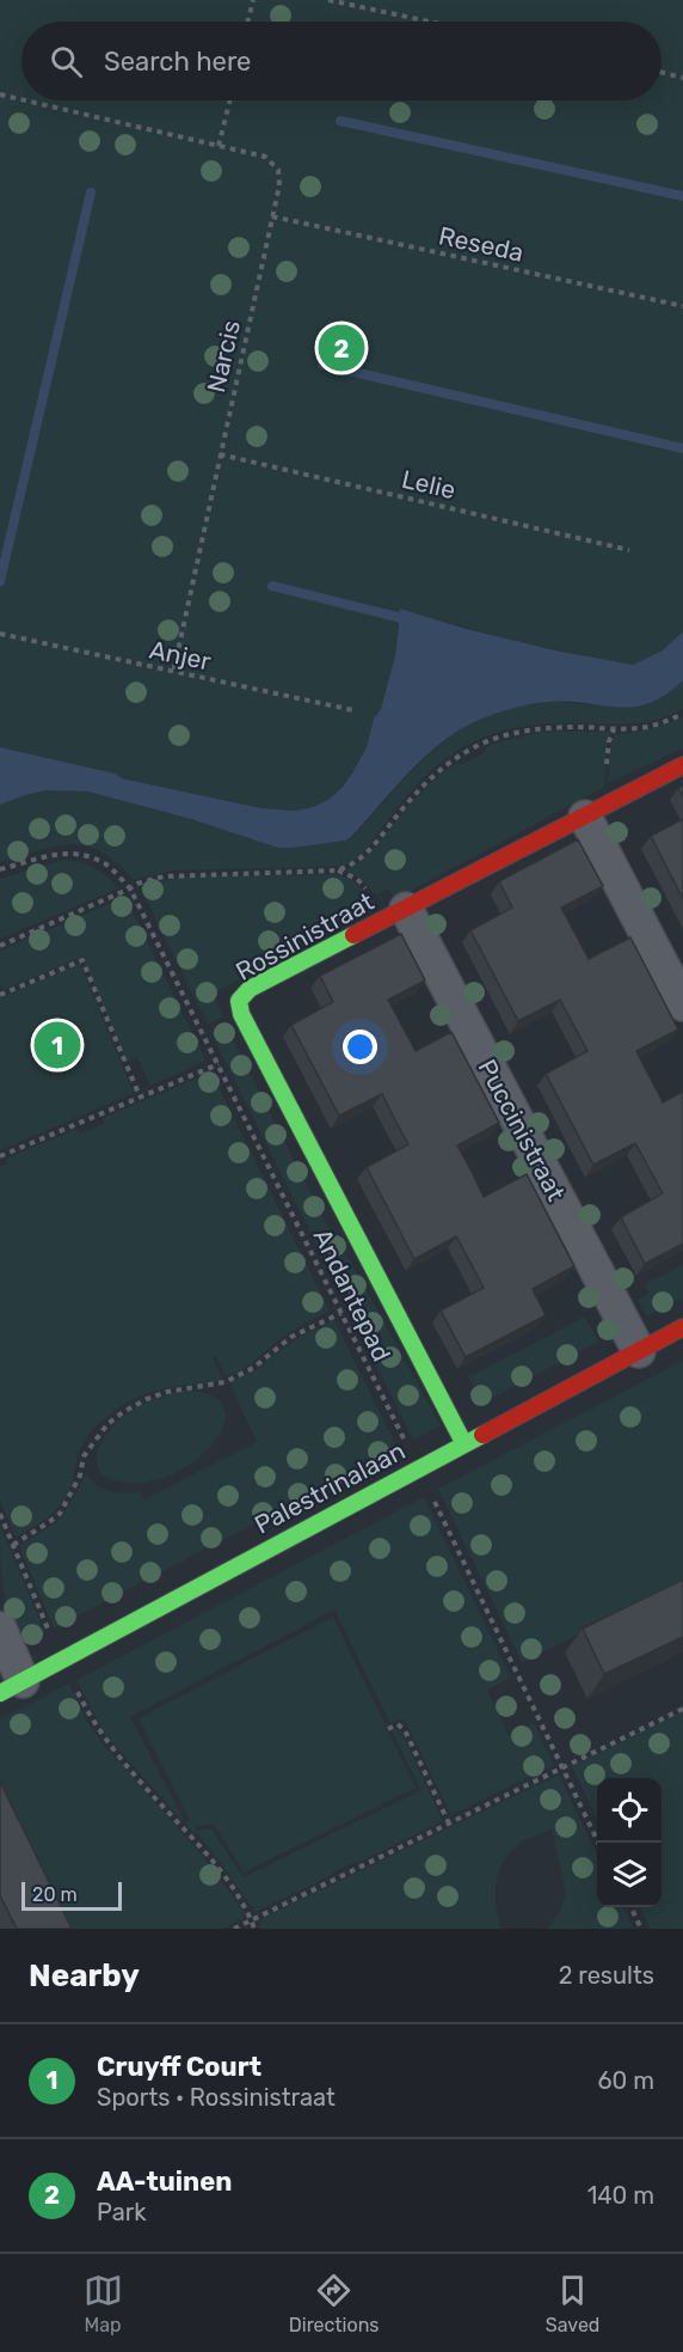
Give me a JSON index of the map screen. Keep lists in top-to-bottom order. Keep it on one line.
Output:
{"streets":{"street":["Rossinistraat","Puccinistraat","Palestrinalaan"],"path":["Reseda","Narcis","Lelie","Anjer","Andantepad"]},"crossings":[["Reseda","Narcis"],["Narcis","Lelie"],["Narcis","Anjer"],["Rossinistraat","Puccinistraat"],["Rossinistraat","Palestrinalaan"],["Puccinistraat","Palestrinalaan"],["Andantepad","Palestrinalaan"]],"scale_bar":"20 m","page":{"search":"Search here","pins":["2","1"],"scale":"20 m","heading":["Nearby","2 results"],"list":[{"mark":"1","name":"Cruyff Court","note":"Sports · Rossinistraat","value":"60 m"},{"mark":"2","name":"AA-tuinen","note":"Park","value":"140 m"}],"nav":["Map","Directions","Saved"]}}
